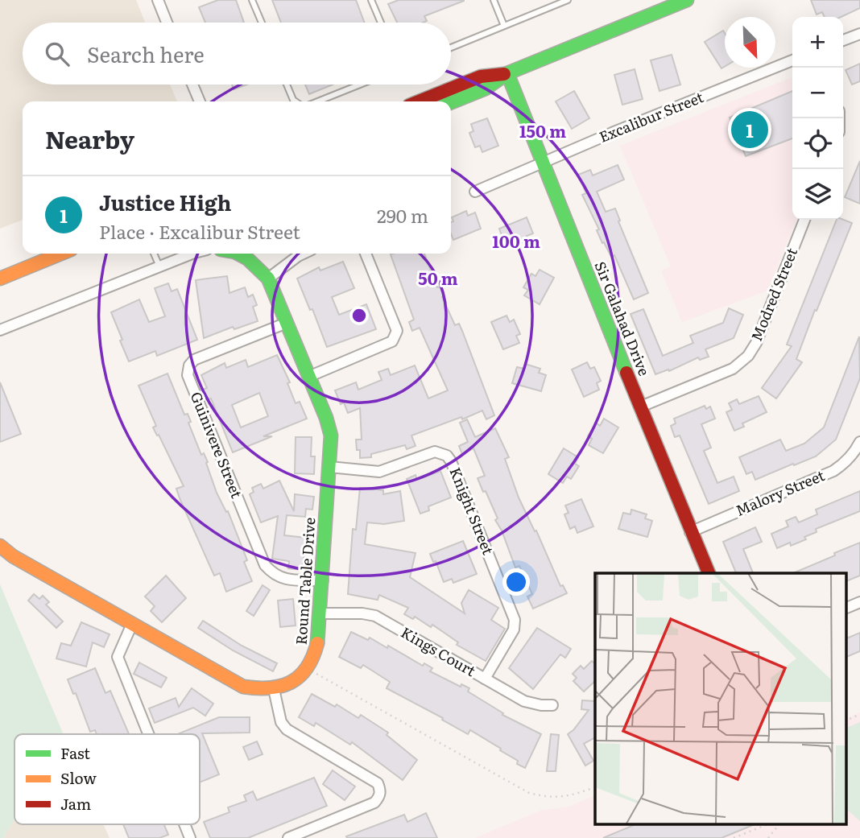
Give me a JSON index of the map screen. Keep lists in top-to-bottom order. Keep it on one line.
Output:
{"streets":{"street":["Excalibur Street","Modred Street","Sir Galahad Drive","Guinivere Street","Malory Street","Knight Street","Round Table Drive","Kings Court"]},"crossings":[["Excalibur Street","Sir Galahad Drive"],["Modred Street","Sir Galahad Drive"],["Sir Galahad Drive","Malory Street"],["Guinivere Street","Round Table Drive"],["Knight Street","Round Table Drive"],["Knight Street","Kings Court"],["Round Table Drive","Kings Court"]],"legend":["Fast","Slow","Jam"],"north":"bottom right","page":{"map_buttons":["+","−"],"search":"Search here","heading":"Nearby","pins":"1","list":[{"mark":"1","name":"Justice High","note":"Place · Excalibur Street","value":"290 m"}]},"rings":["150 m","100 m","50 m"]}
